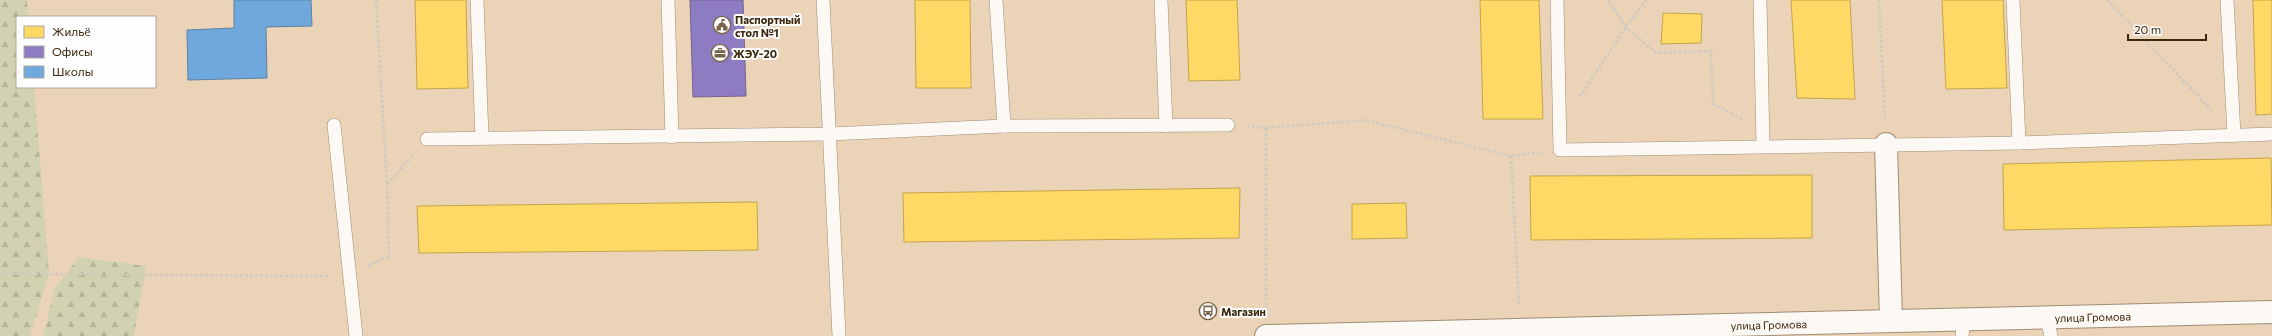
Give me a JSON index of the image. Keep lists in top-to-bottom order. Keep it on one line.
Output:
{"streets":{"street":["улица Громова"]},"places":{"public building":["Паспортный стол №1"],"office":["ЖЭУ-20"],"bus stop":["Магазин"]},"legend":["Жильё","Офисы","Школы"],"scale_bar":"20 m"}
